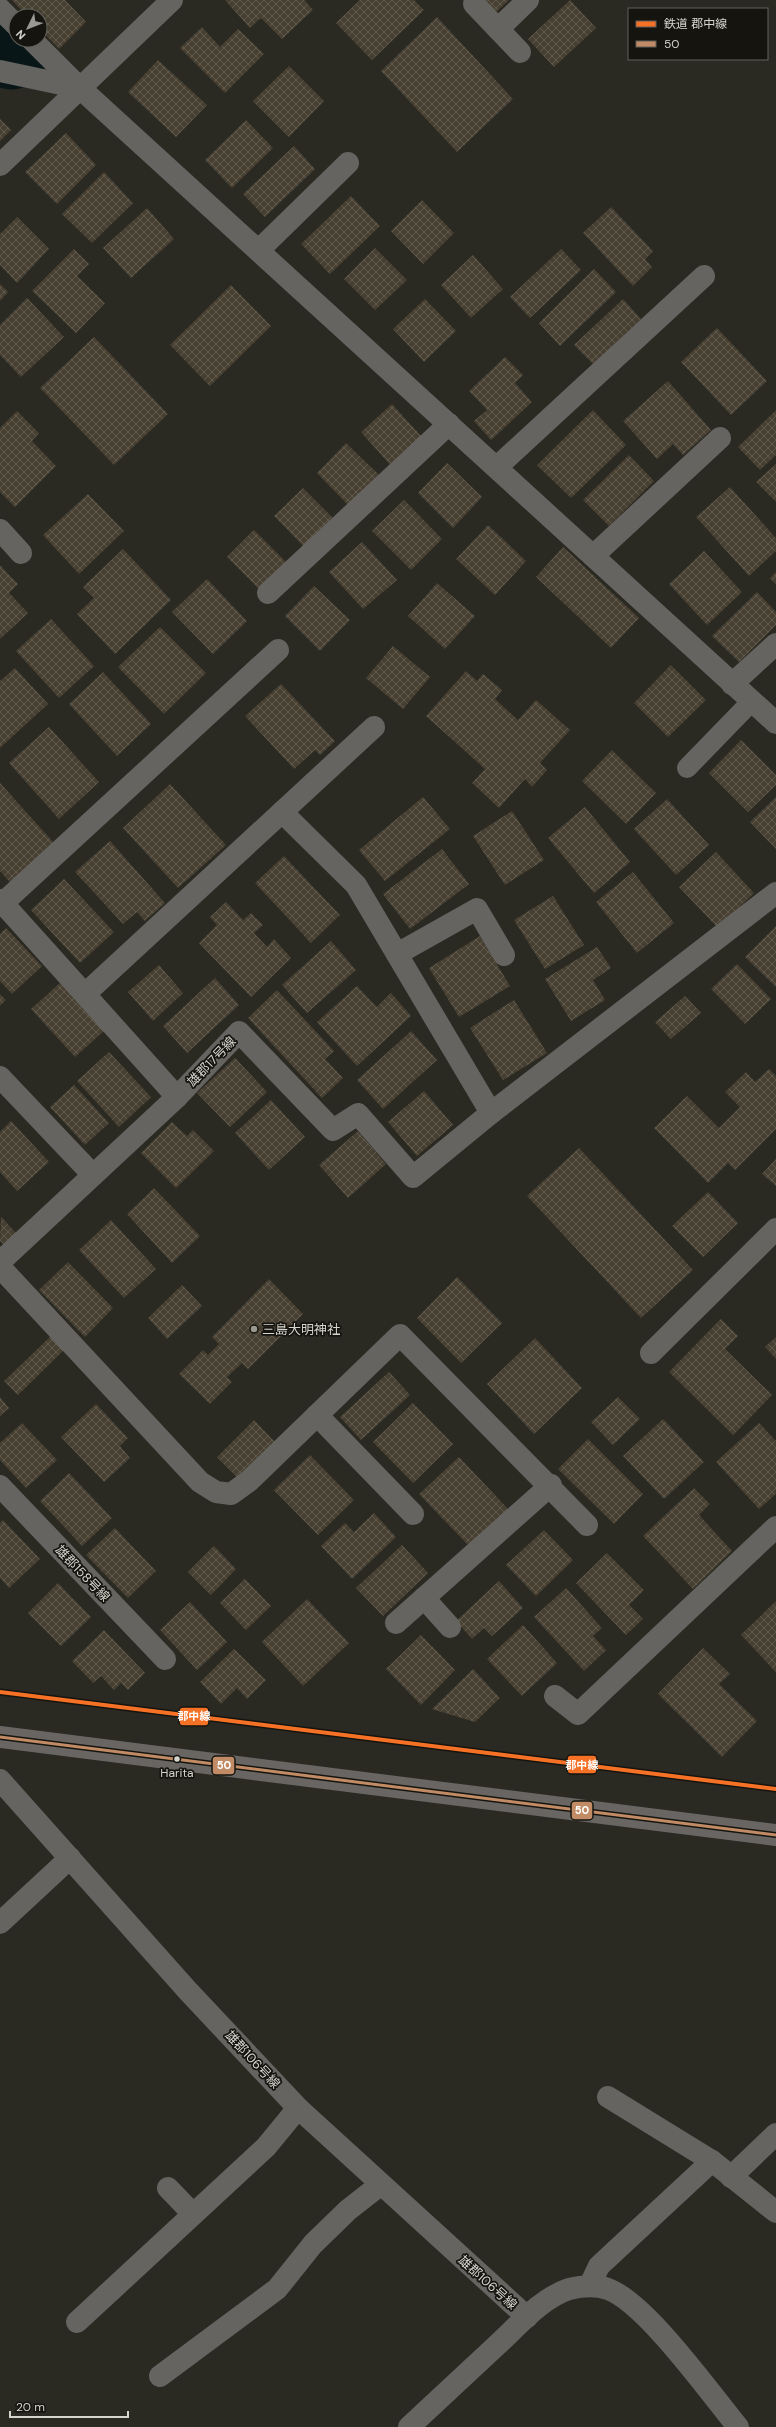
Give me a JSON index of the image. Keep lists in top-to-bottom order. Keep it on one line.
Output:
{"streets":{"street":["雄郡17号線","雄郡158号線","雄郡106号線"]},"places":["三島大明神社","Harita"],"lines":["rail line 郡中線","transit line 50"],"legend":["鉄道 郡中線","50"],"scale_bar":"20 m","north":"bottom left"}
